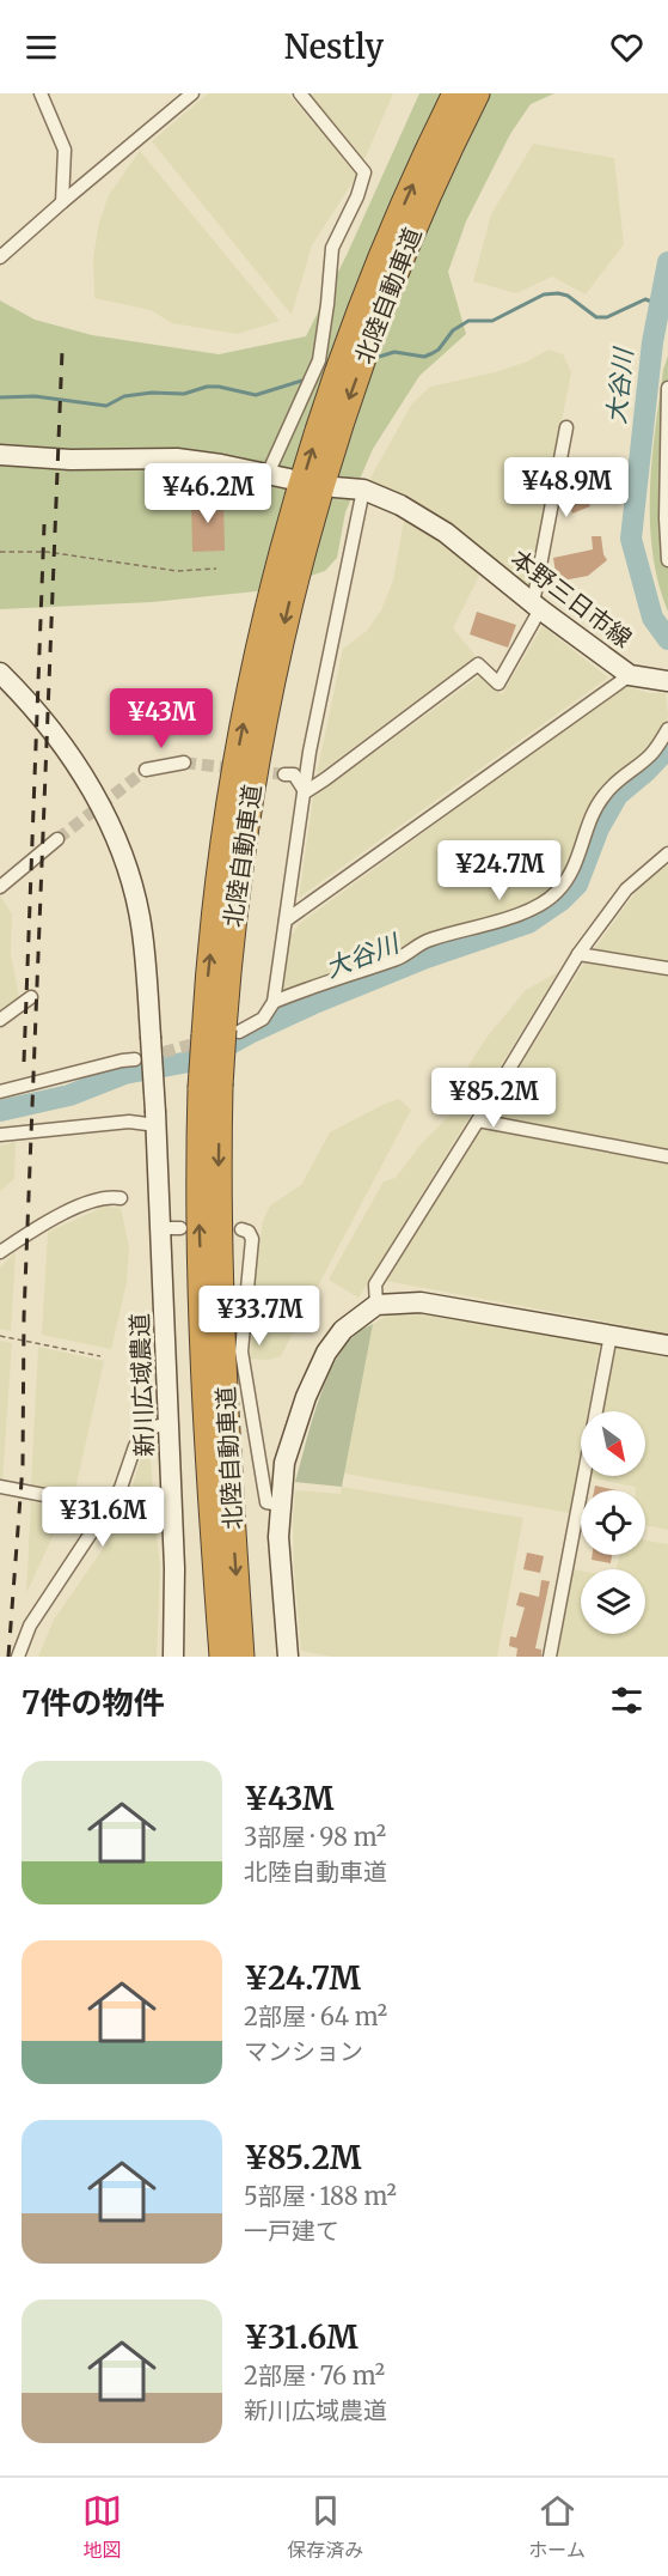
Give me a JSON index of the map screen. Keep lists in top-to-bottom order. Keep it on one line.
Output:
{"streets":{"highway":["北陸自動車道"],"street":["本野三日市線","新川広域農道"]},"water":["大谷川"],"north":"bottom right","page":{"header":"Nestly","price":["¥48.9M","¥46.2M","¥43M","¥24.7M","¥85.2M","¥33.7M","¥31.6M"],"heading":"7件の物件","list":[{"name":"¥43M","note":"3部屋 · 98 m² · 北陸自動車道"},{"name":"¥24.7M","note":"2部屋 · 64 m² · マンション"},{"name":"¥85.2M","note":"5部屋 · 188 m² · 一戸建て"},{"name":"¥31.6M","note":"2部屋 · 76 m² · 新川広域農道"}],"tabs":["地図","保存済み","ホーム"]}}
